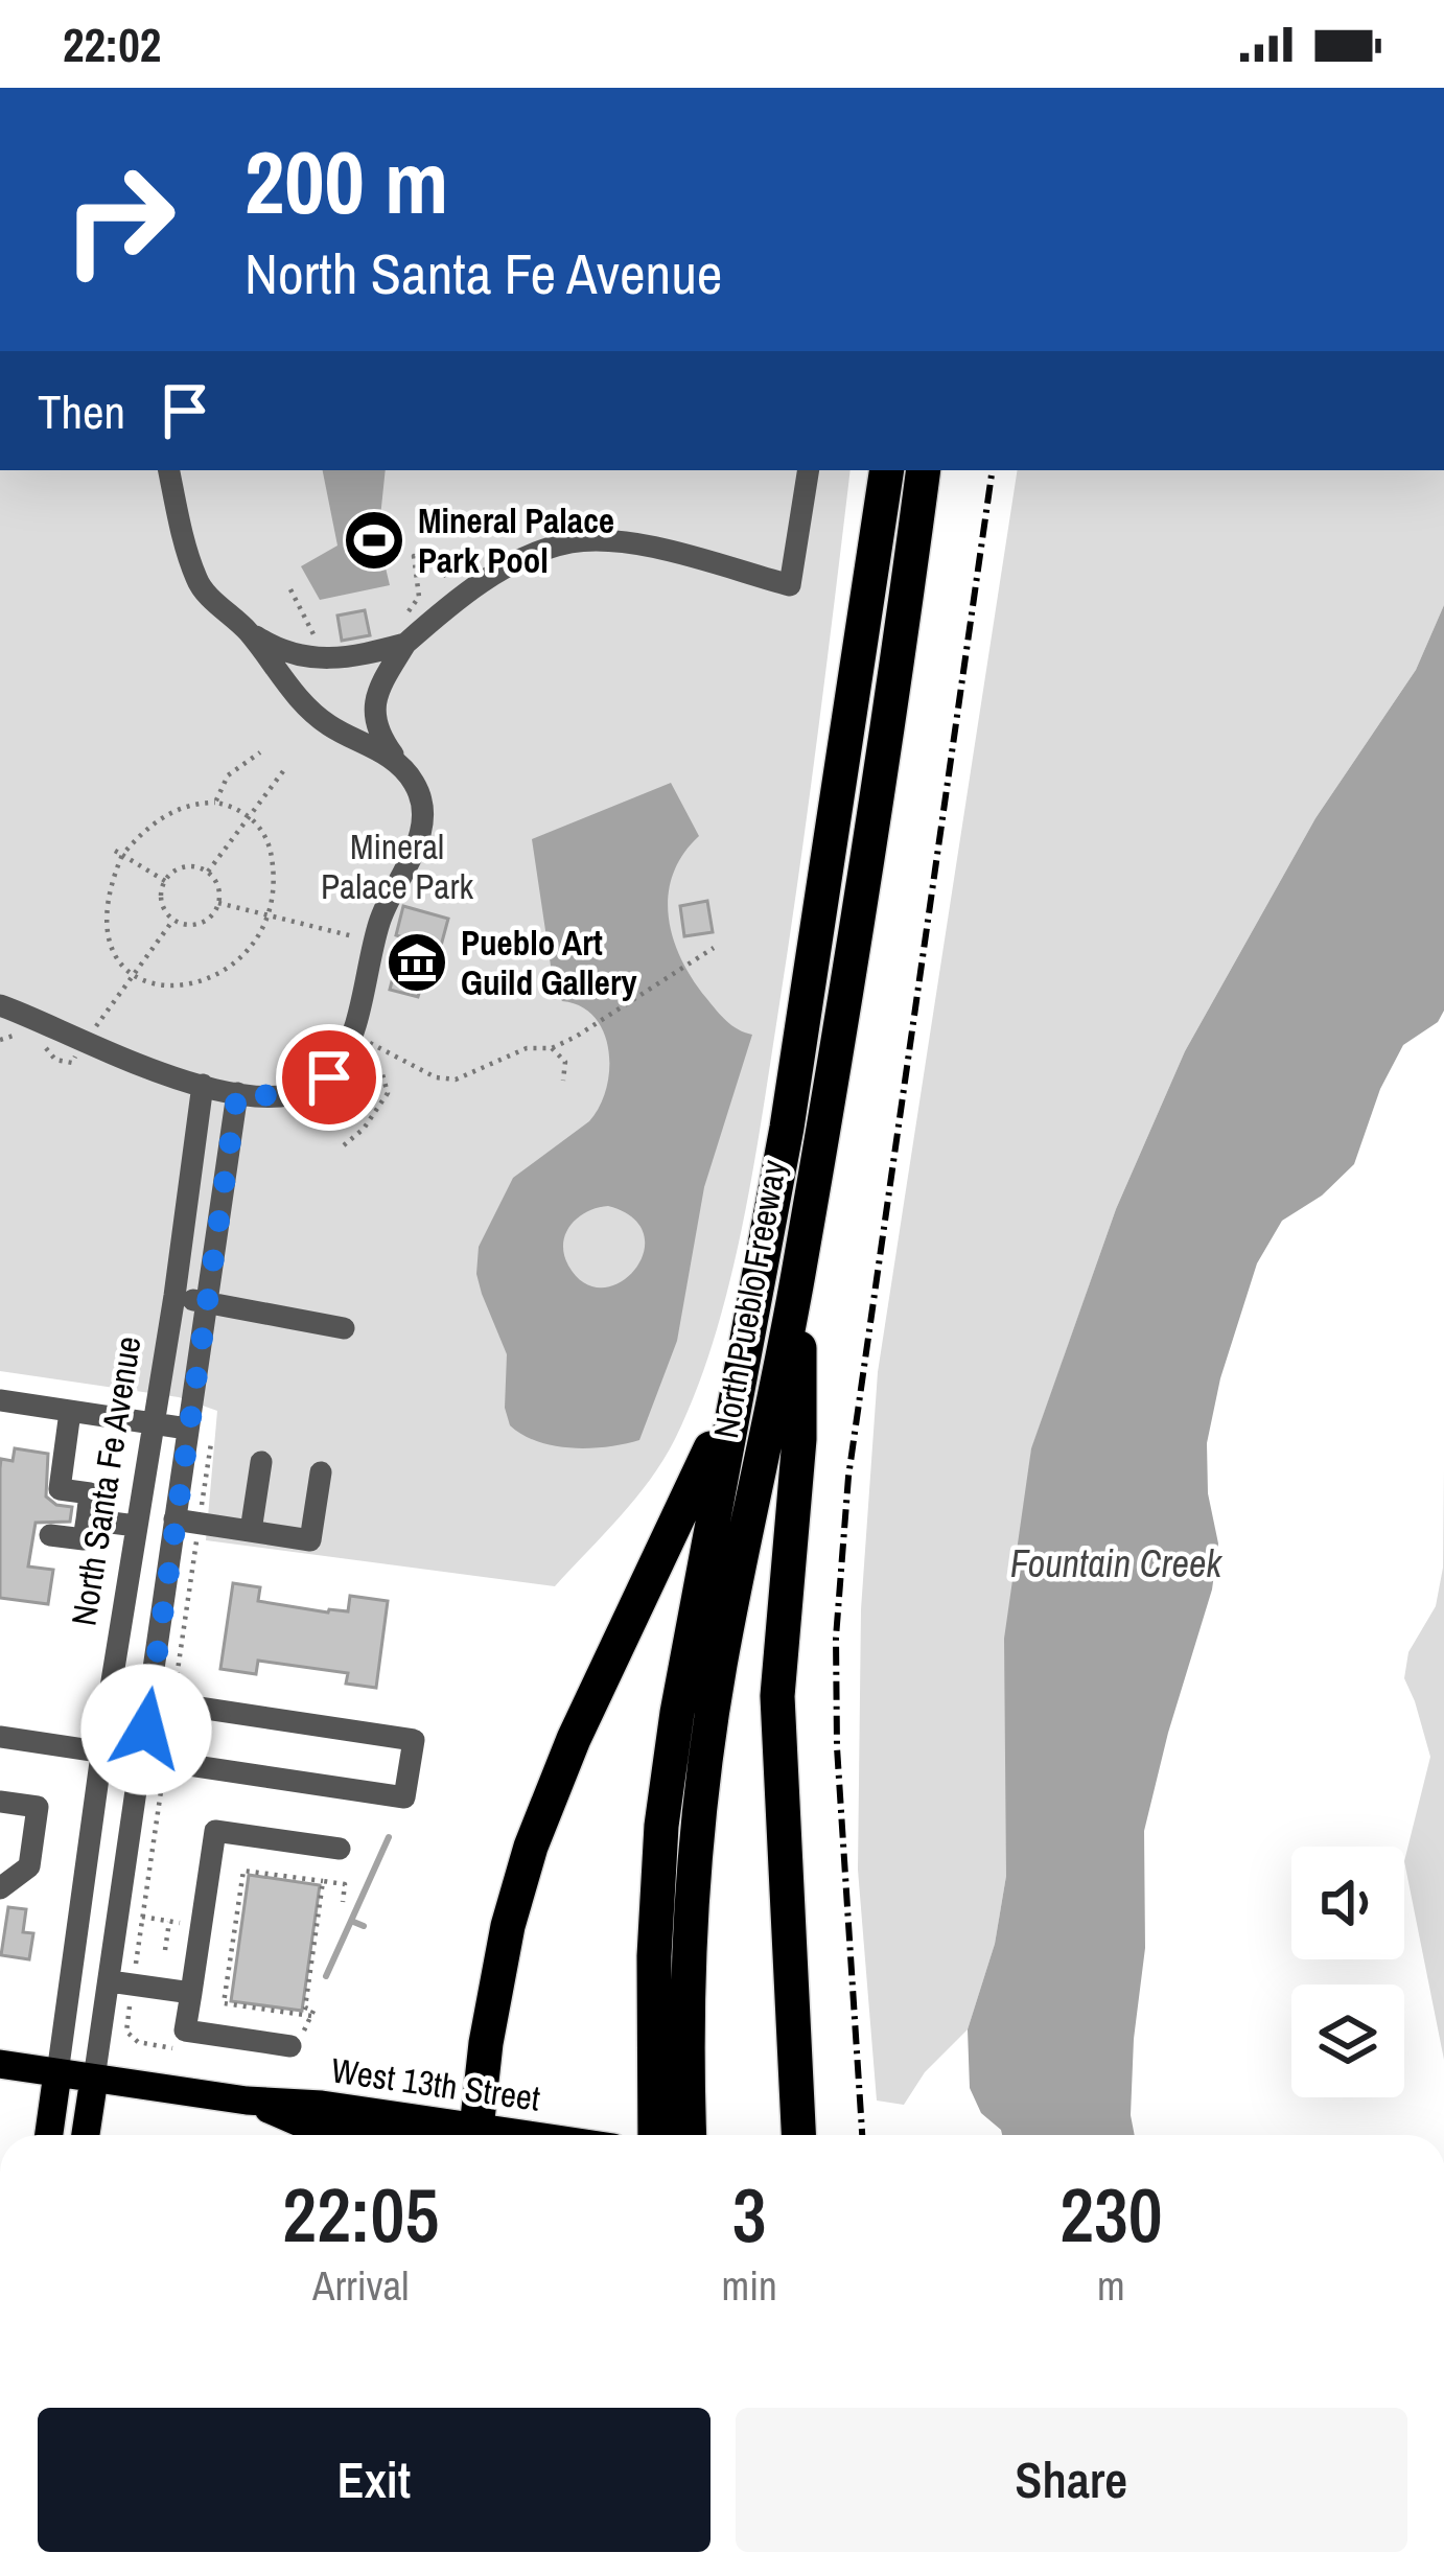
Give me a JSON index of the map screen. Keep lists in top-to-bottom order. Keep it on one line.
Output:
{"streets":{"highway":["North Pueblo Freeway"],"main road":["North Santa Fe Avenue","West 13th Street"]},"crossings":[["North Santa Fe Avenue","West 13th Street"]],"water":["Fountain Creek"],"parks":["Mineral Palace Park"],"places":{"sports":["Mineral Palace Park Pool"],"museum":["Pueblo Art Guild Gallery"]},"page":{"status":"22:02","turn":["200 m","North Santa Fe Avenue"],"then":"Then","eta":["22:05","Arrival","3","min","230","m"],"buttons":["Exit","Share"]}}
